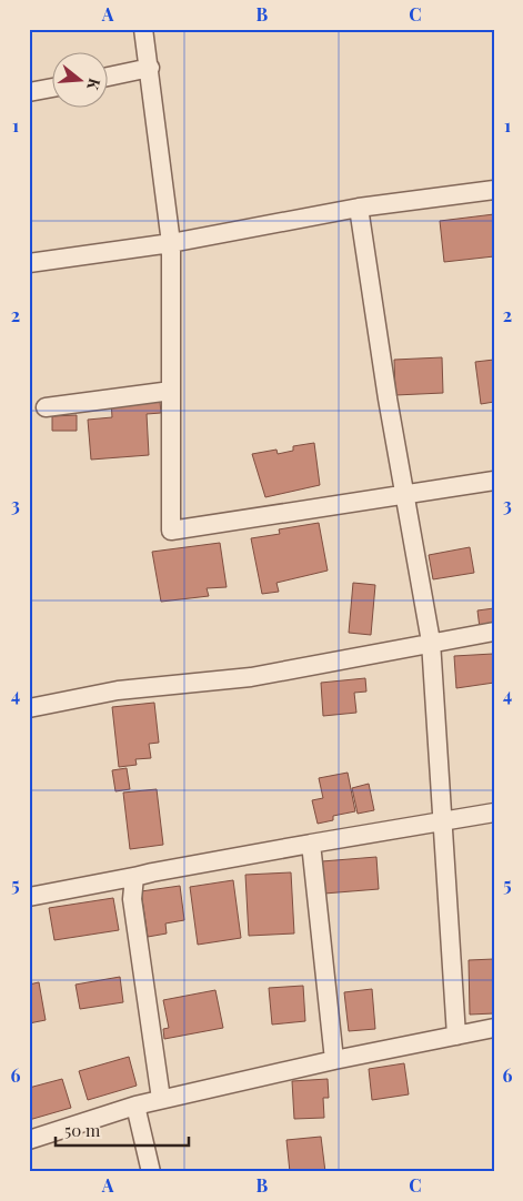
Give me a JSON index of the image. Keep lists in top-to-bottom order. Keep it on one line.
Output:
{"scale_bar":"50 m","north":"right","grid":{"columns":["A","B","C"],"rows":["1","2","3","4","5","6"]}}
